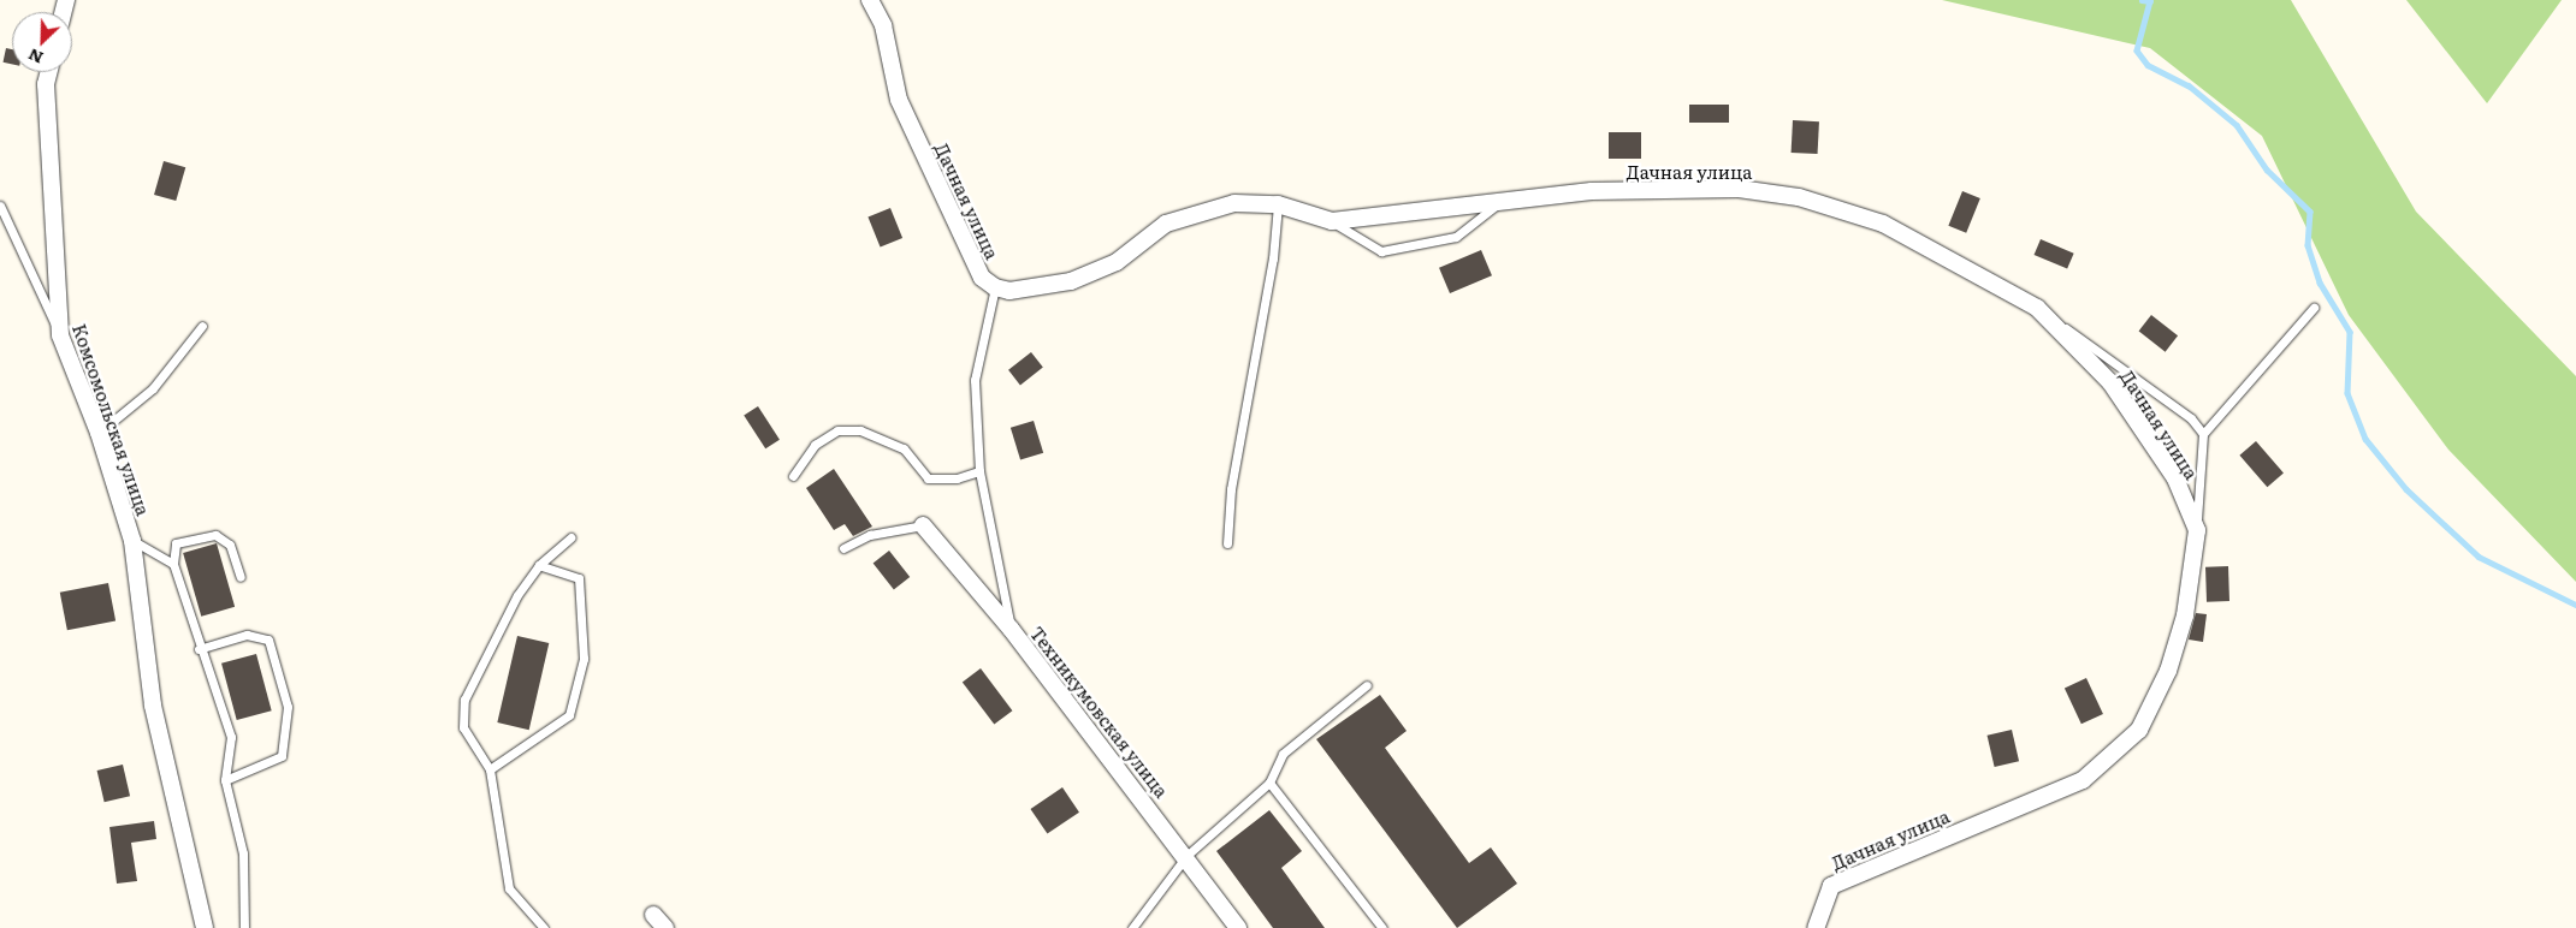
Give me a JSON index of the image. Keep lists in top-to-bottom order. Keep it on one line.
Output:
{"streets":{"street":["Дачная улица","Комсомольская улица","Техникумовская улица"]},"north":"bottom left"}
